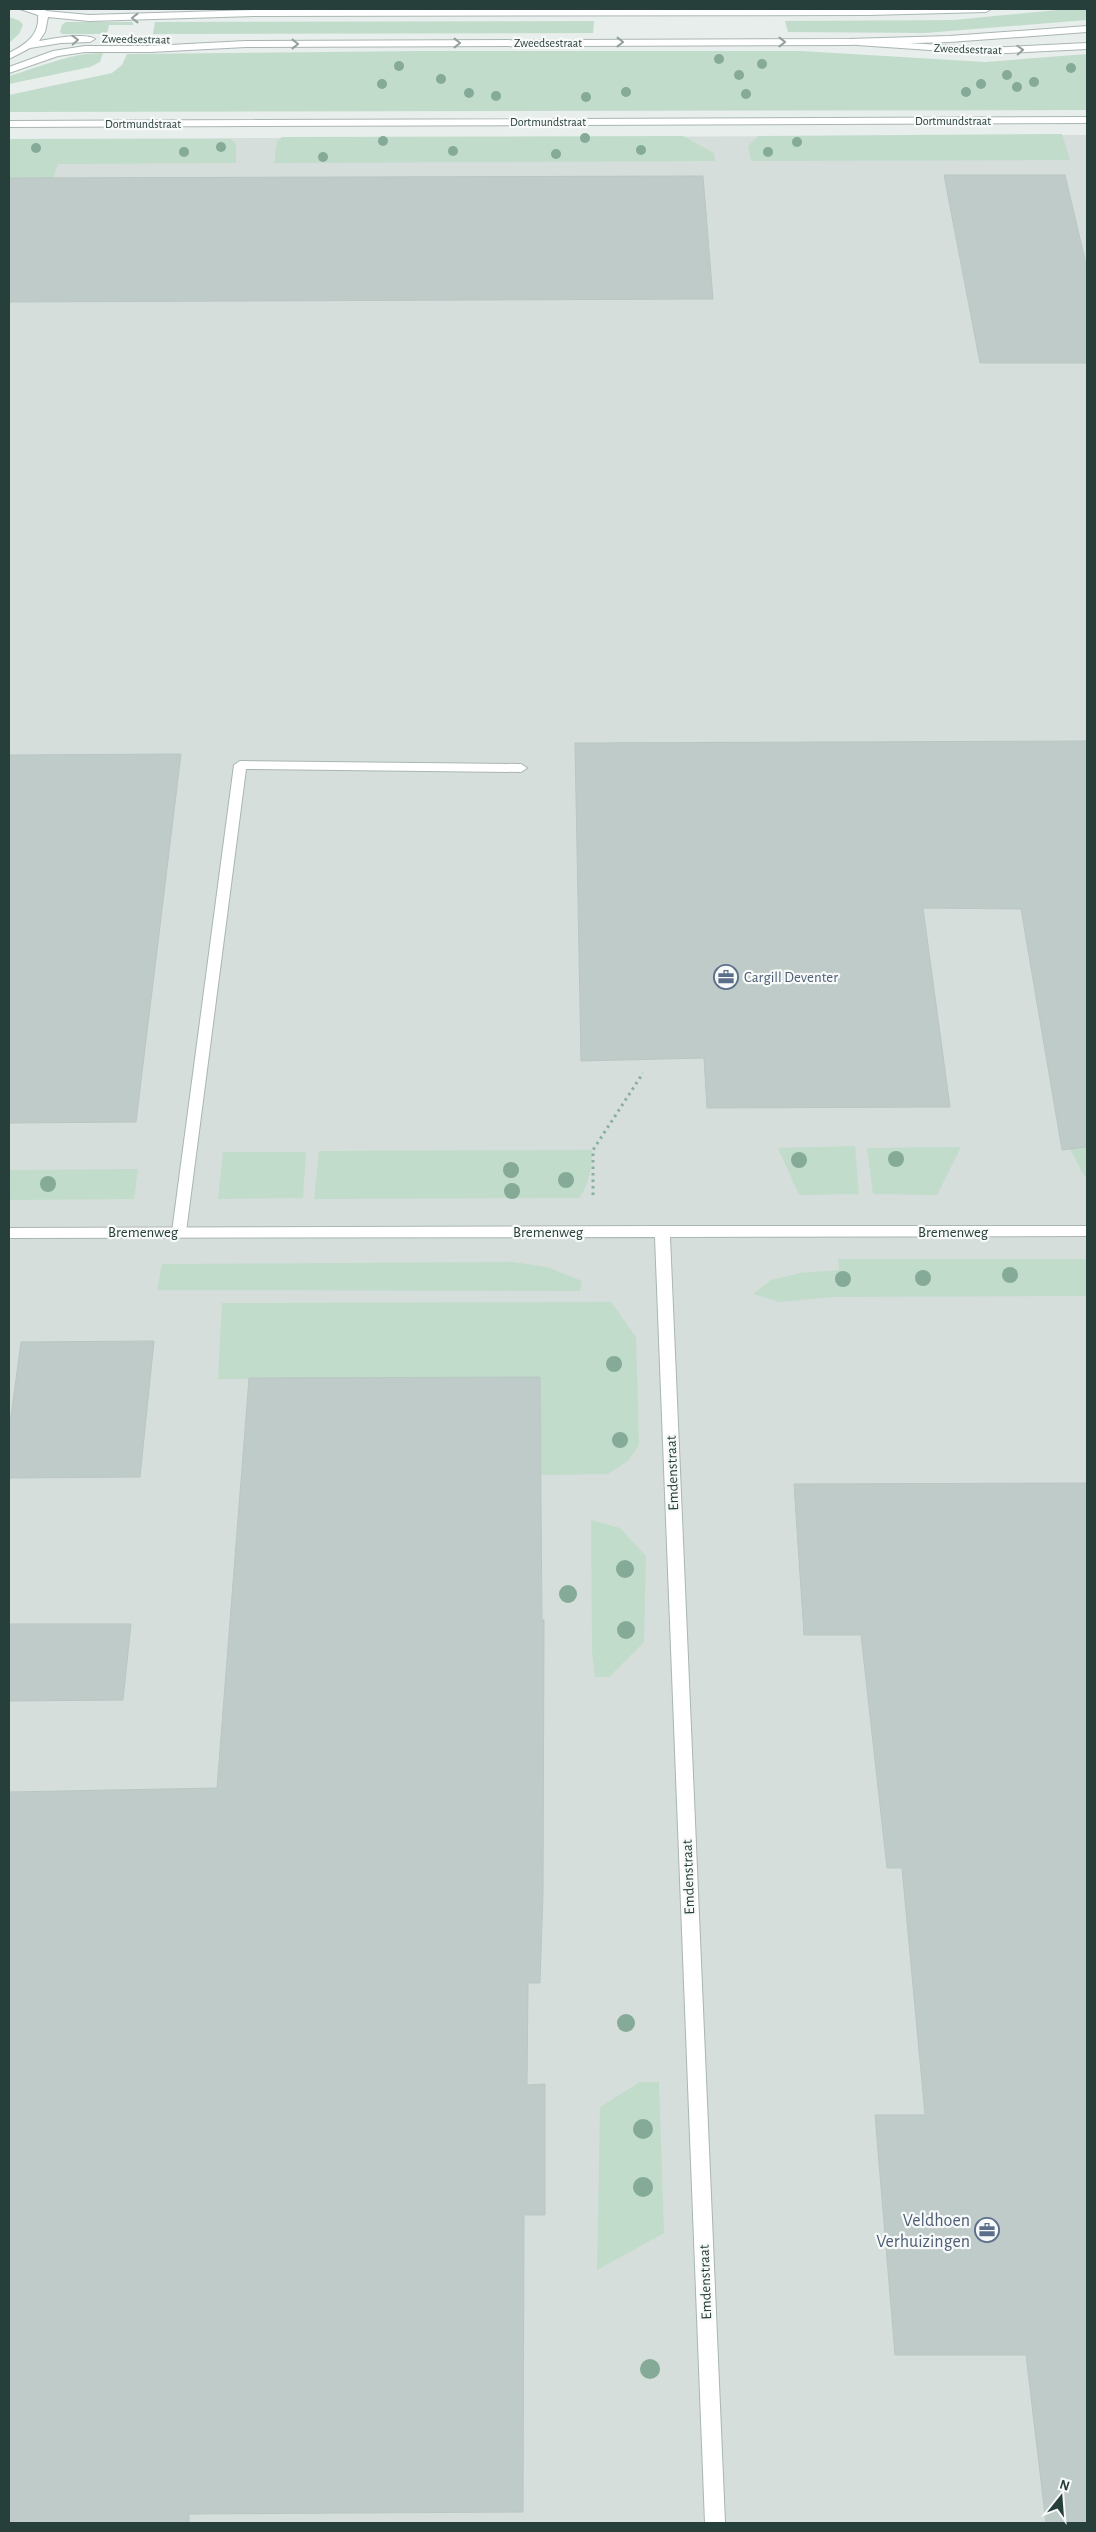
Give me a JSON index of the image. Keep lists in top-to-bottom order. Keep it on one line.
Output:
{"streets":{"street":["Zweedsestraat","Dortmundstraat","Bremenweg","Emdenstraat"]},"crossings":[["Bremenweg","Emdenstraat"]],"places":{"office":["Cargill Deventer","Veldhoen Verhuizingen"]},"north":"top"}
